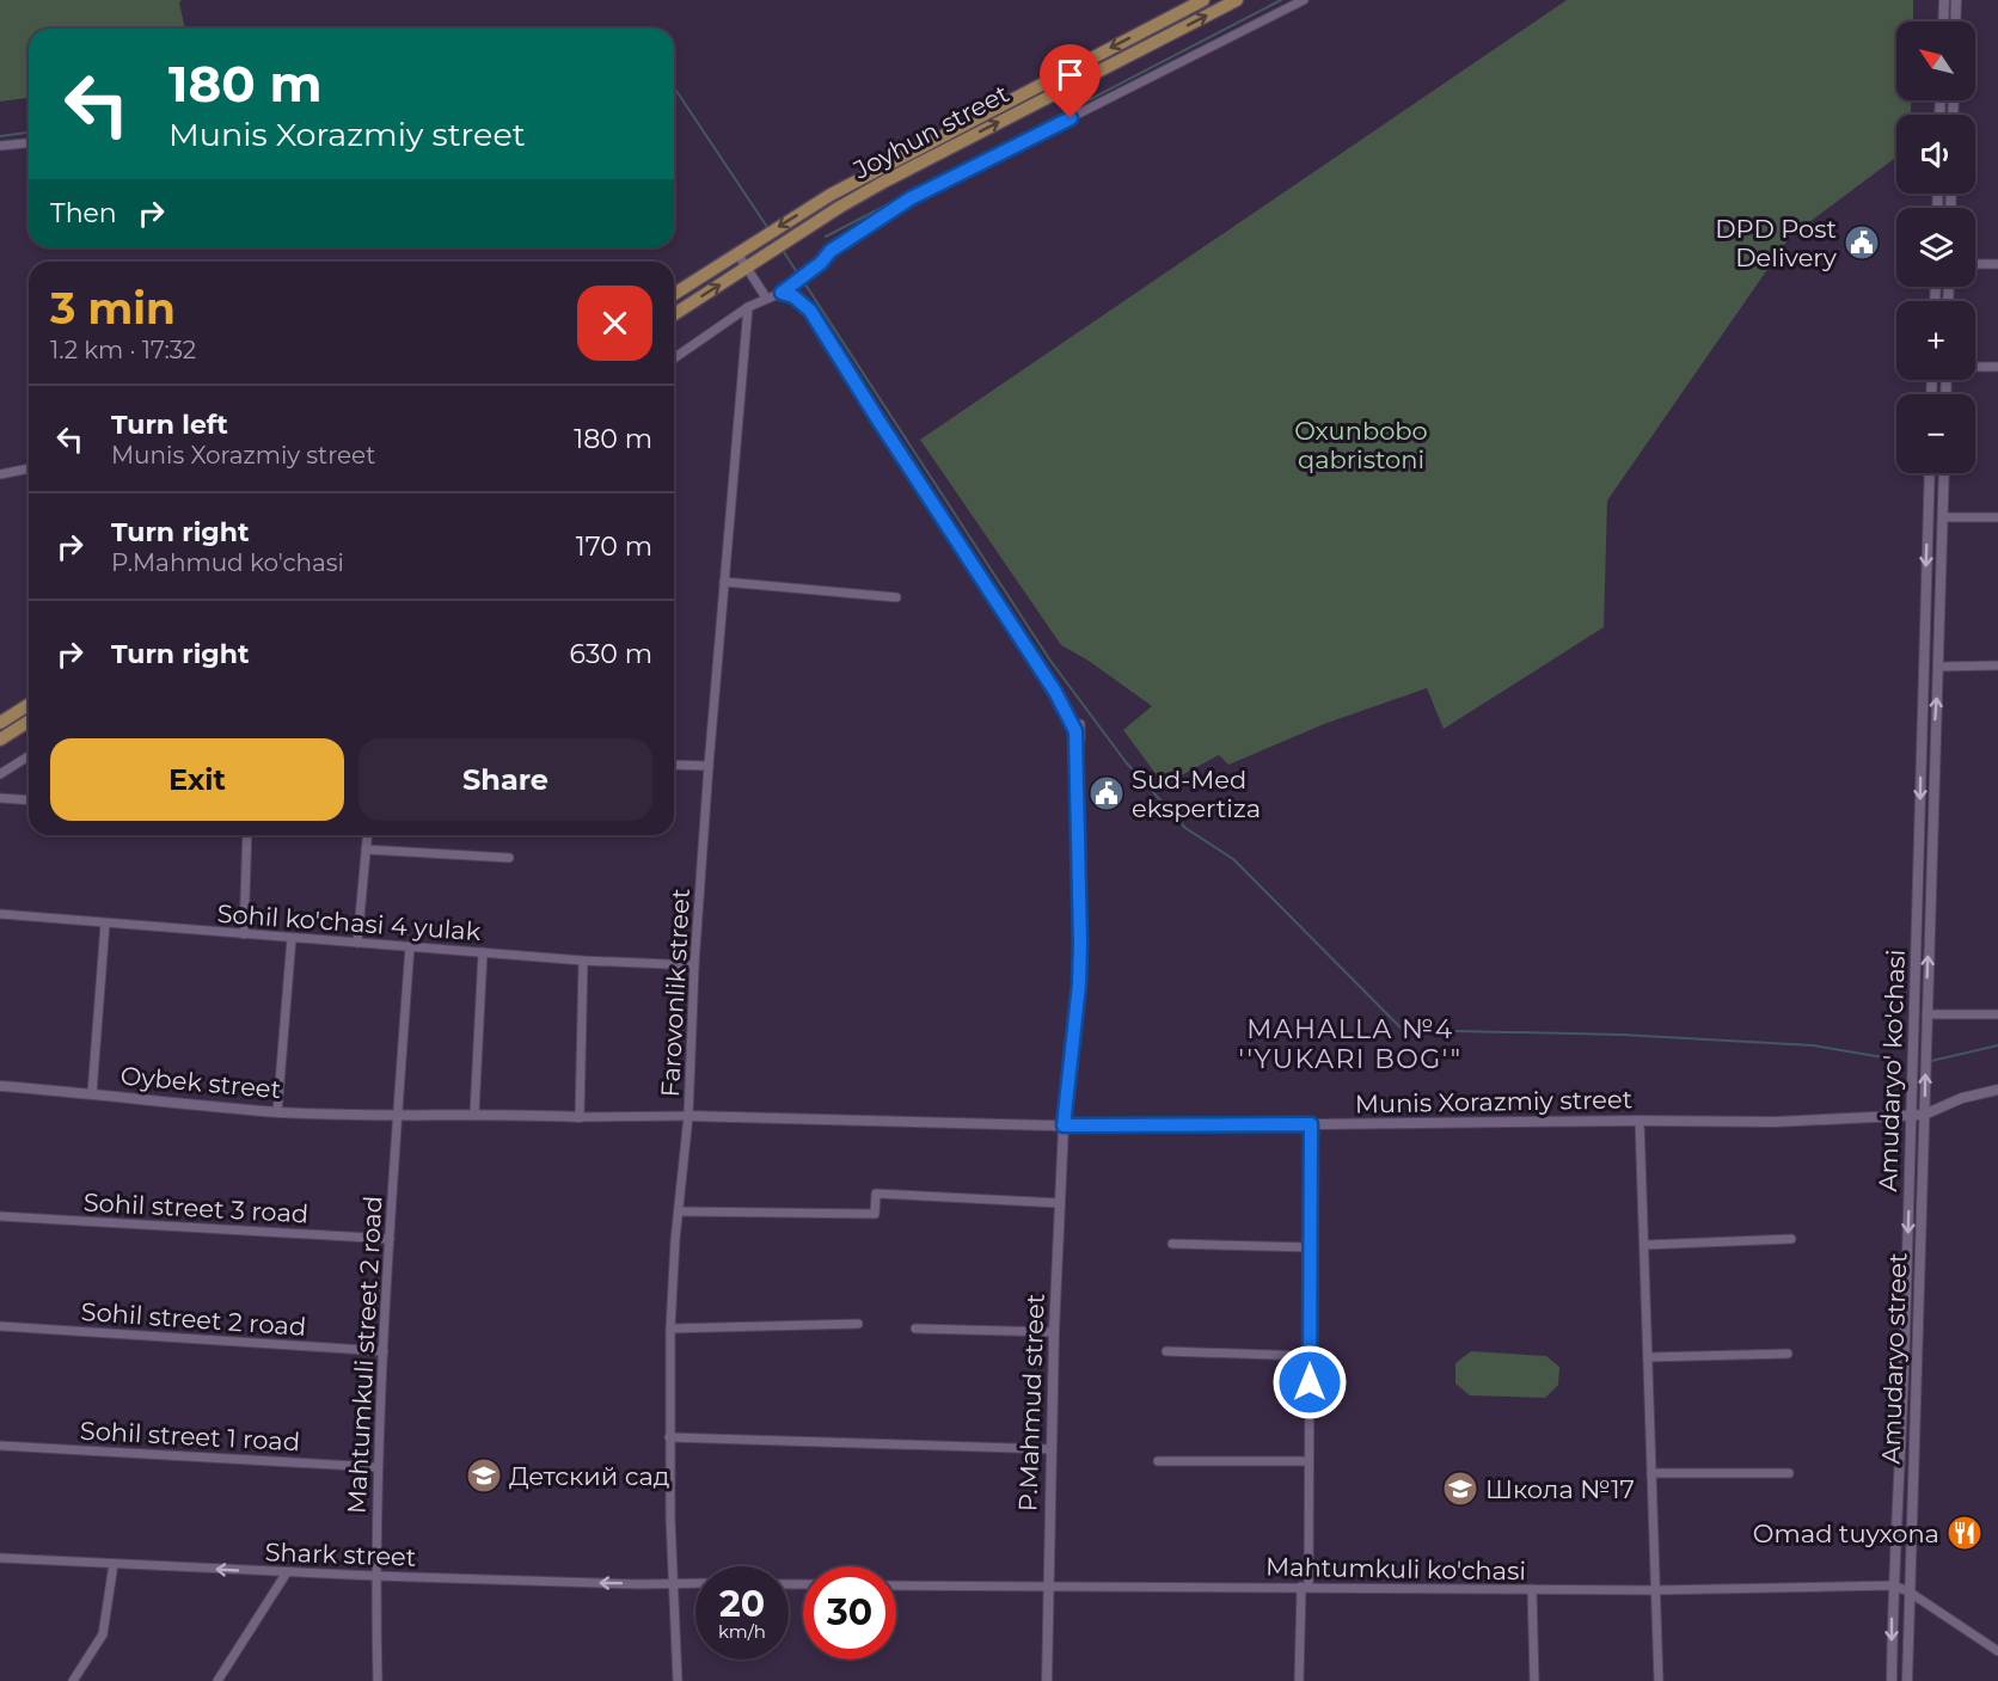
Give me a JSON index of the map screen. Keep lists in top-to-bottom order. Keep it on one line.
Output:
{"streets":{"main road":["Joyhun street"],"street":["Sohil ko'chasi 4 yulak","Farovonlik street","Amudaryo' ko'chasi","Oybek street","Munis Xorazmiy street","Sohil street 3 road","Sohil street 2 road","Mahtumkuli street 2 road","Amudaryo street","P.Mahmud street","Sohil street 1 road","Shark street","Mahtumkuli ko'chasi"]},"crossings":[["Sohil ko'chasi 4 yulak","Farovonlik street"],["Farovonlik street","Oybek street"],["Farovonlik street","Munis Xorazmiy street"],["Farovonlik street","Shark street"],["Amudaryo' ko'chasi","Munis Xorazmiy street"],["Amudaryo' ko'chasi","Mahtumkuli ko'chasi"],["Oybek street","Munis Xorazmiy street"],["Oybek street","Mahtumkuli street 2 road"],["Munis Xorazmiy street","Amudaryo street"],["Munis Xorazmiy street","P.Mahmud street"],["Sohil street 3 road","Mahtumkuli street 2 road"],["Sohil street 2 road","Mahtumkuli street 2 road"],["Mahtumkuli street 2 road","Sohil street 1 road"],["Mahtumkuli street 2 road","Shark street"],["Amudaryo street","Mahtumkuli ko'chasi"],["P.Mahmud street","Mahtumkuli ko'chasi"]],"one_way":["Amudaryo' ko'chasi","Amudaryo street","Shark street"],"districts":["MAHALLA №4 ''YUKARI BOG'\""],"parks":["Oxunbobo qabristoni"],"places":{"public building":["DPD Post Delivery","Sud-Med ekspertiza"],"school or university":["Детский сад","Школа №17"],"restaurant":["Omad tuyxona"]},"north":"top left","page":{"map_buttons":["+","−"],"turn":["180 m","Munis Xorazmiy street"],"then":"Then","heading":["3 min","1.2 km · 17:32"],"list":[{"name":"Turn left","note":"Munis Xorazmiy street","value":"180 m"},{"name":"Turn right","note":"P.Mahmud ko'chasi","value":"170 m"},{"name":"Turn right","value":"630 m"}],"buttons":["Exit","Share"],"speed":"20 km/h","limit":"30"}}
